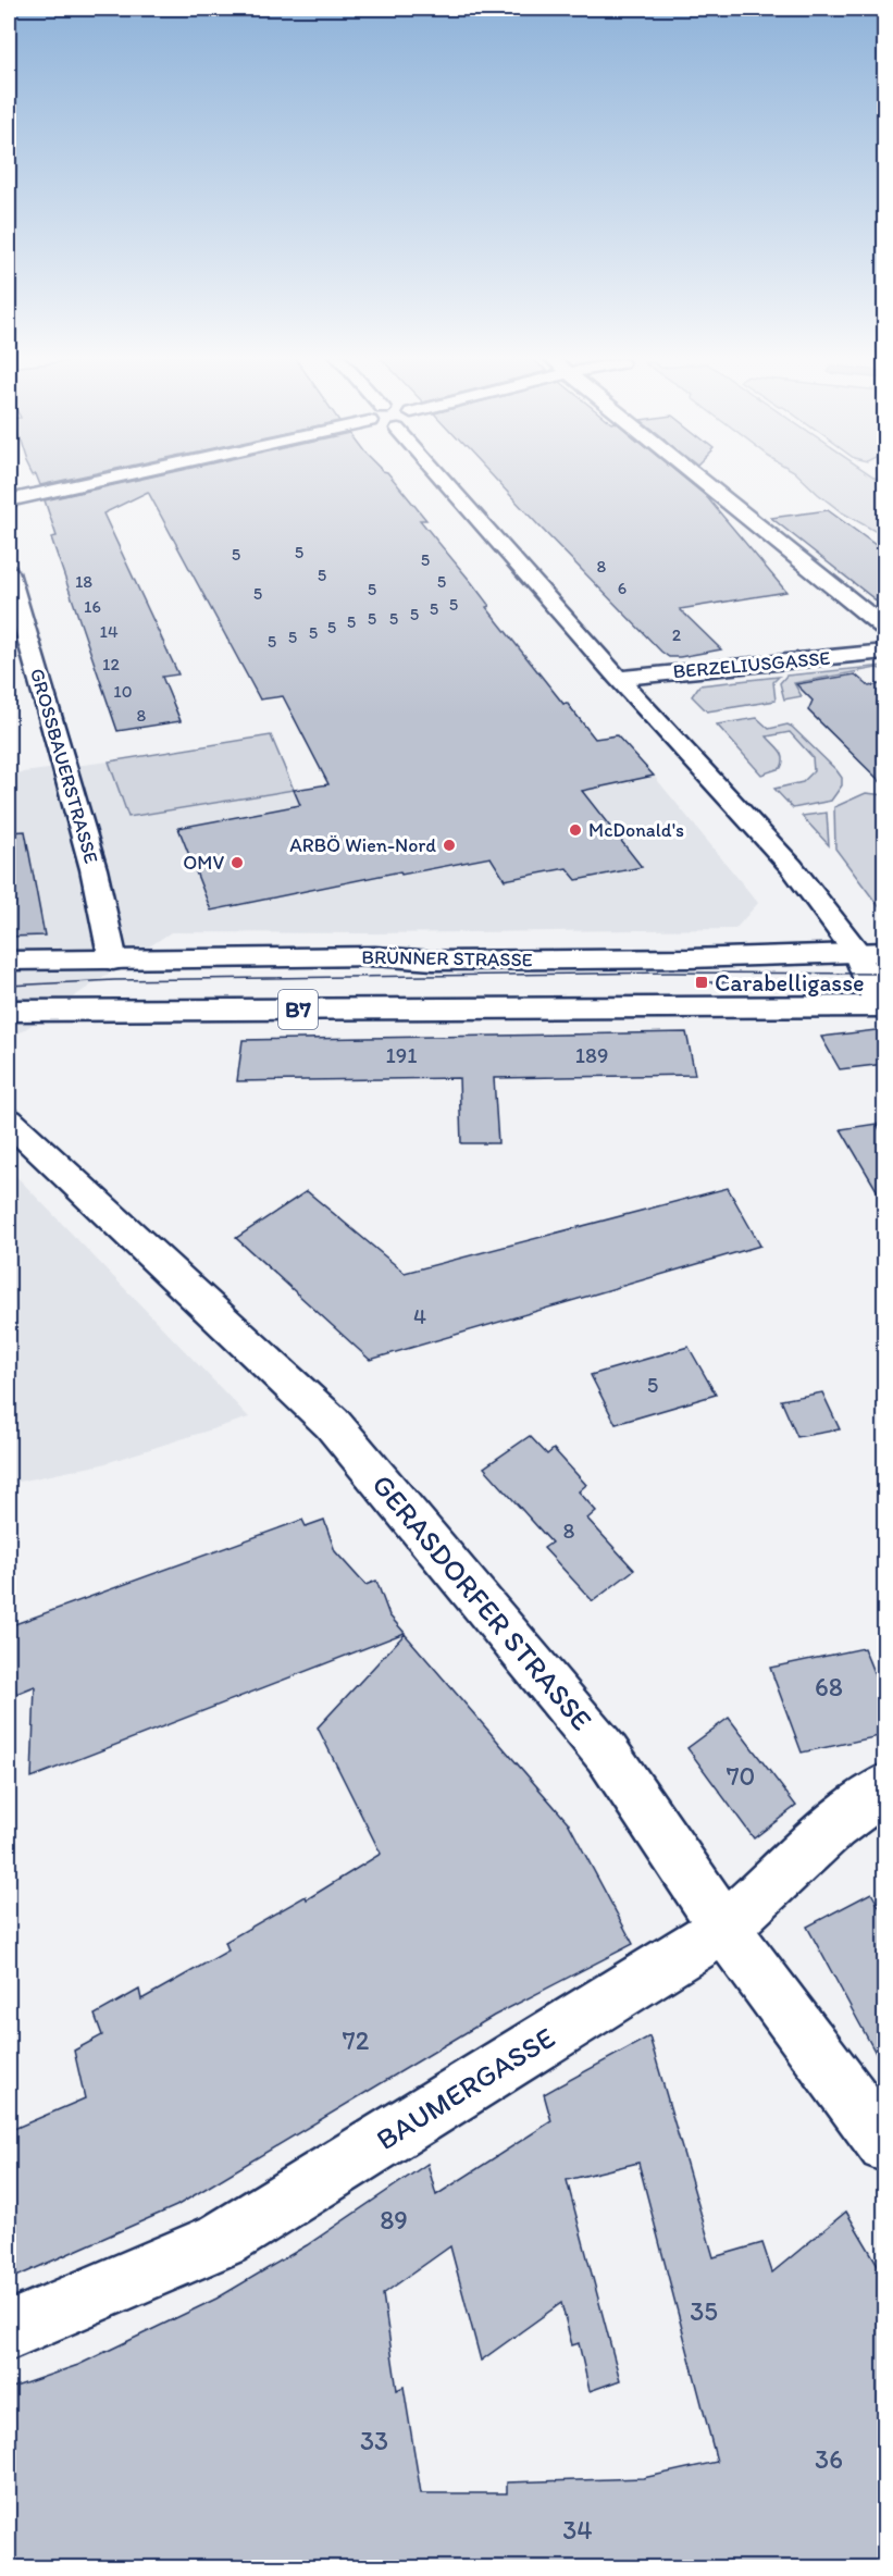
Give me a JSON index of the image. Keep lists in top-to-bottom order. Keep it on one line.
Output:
{"streets":{"street":["BERZELIUSGASSE","GROSSBAUERSTRASSE","BRÜNNER STRASSE","B7","GERASDORFER STRASSE","BAUMERGASSE"]},"crossings":[["GROSSBAUERSTRASSE","BRÜNNER STRASSE"],["GERASDORFER STRASSE","BAUMERGASSE"]],"places":{"other":["McDonald's","ARBÖ Wien-Nord","OMV"],"transit":["Carabelligasse"]},"house_numbers":["5","5","5","8","5","18","5","6","5","5","5","16","5","5","5","5","5","5","14","5","2","5","5","12","10","8","191","189","4","5","8","68","70","72","89","35","33","36","34"]}
